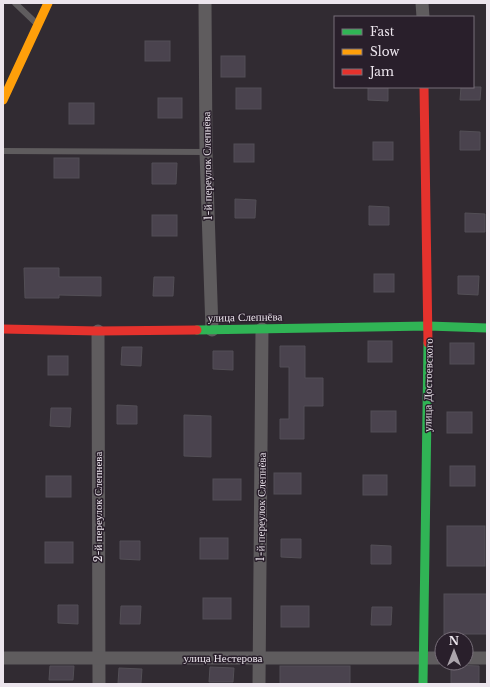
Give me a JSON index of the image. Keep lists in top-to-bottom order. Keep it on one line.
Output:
{"streets":{"street":["1-й переулок Слепнёва","улица Слепнёва","улица Достоевского","2-й переулок Слепнева","улица Нестерова"]},"crossings":[["1-й переулок Слепнёва","улица Слепнёва"],["1-й переулок Слепнёва","улица Нестерова"],["улица Слепнёва","улица Достоевского"],["улица Слепнёва","2-й переулок Слепнева"],["улица Достоевского","улица Нестерова"],["2-й переулок Слепнева","улица Нестерова"]],"legend":["Fast","Slow","Jam"],"north":"top"}
